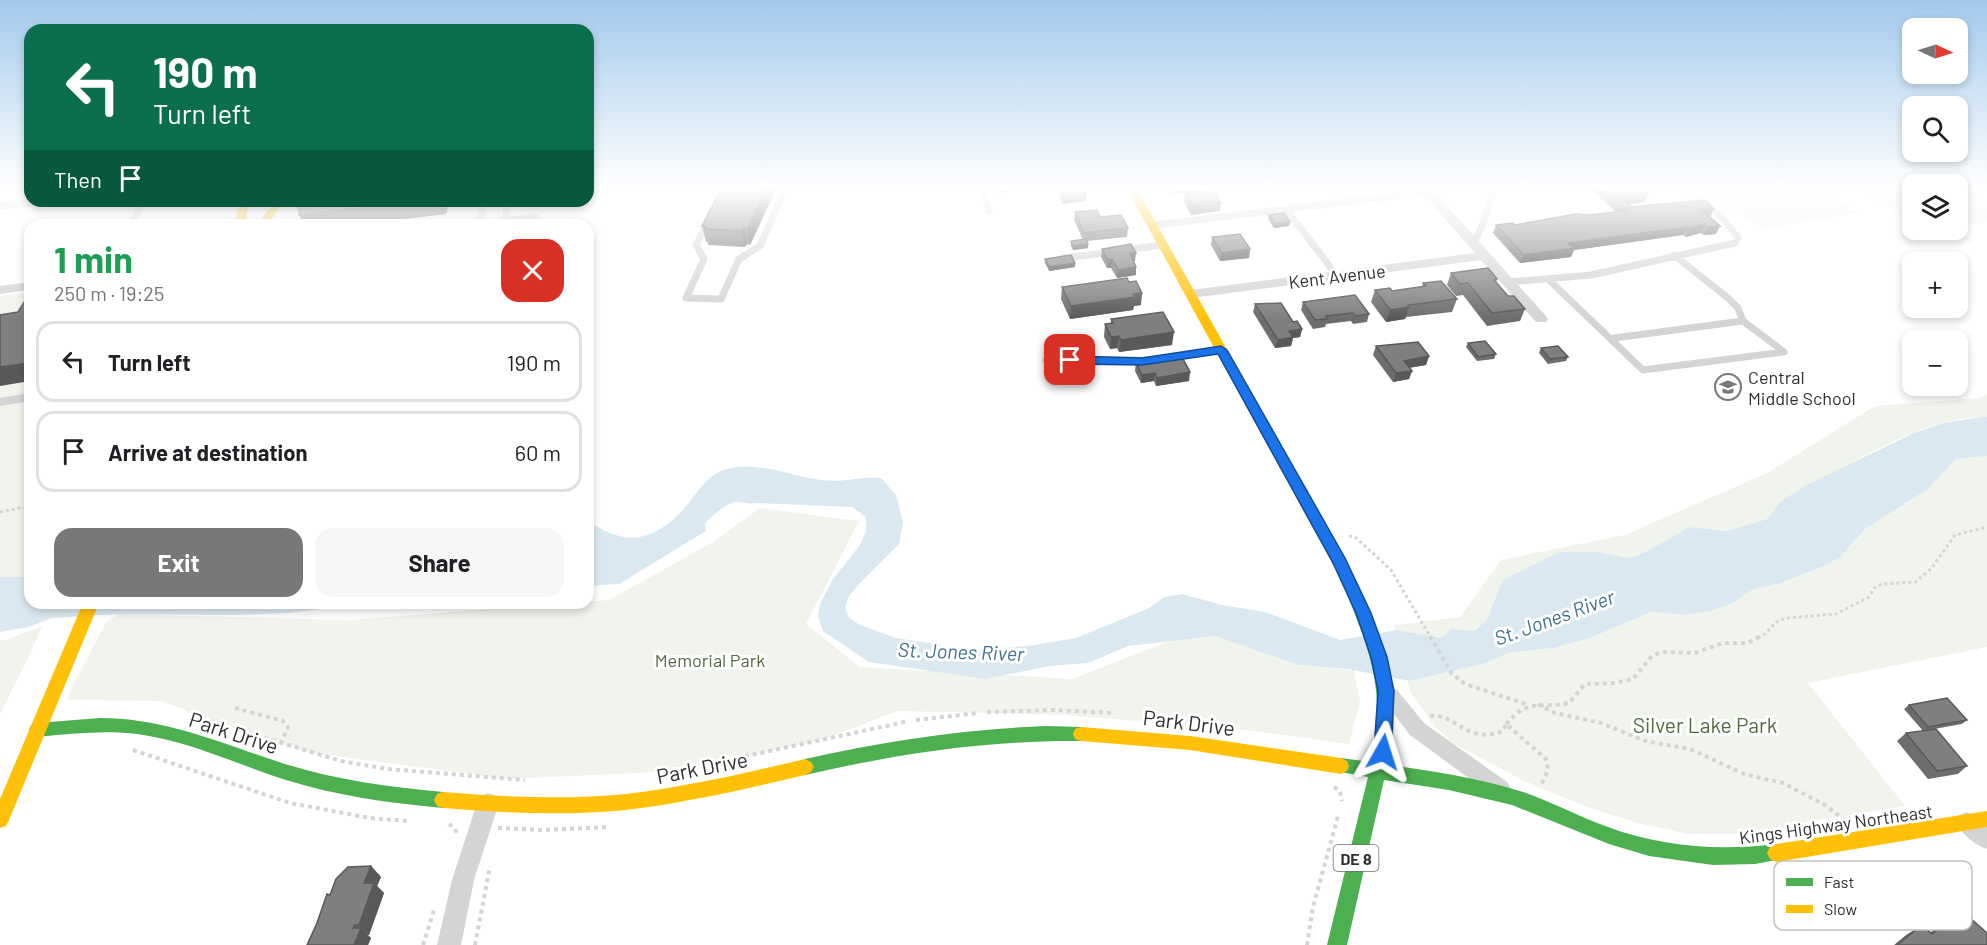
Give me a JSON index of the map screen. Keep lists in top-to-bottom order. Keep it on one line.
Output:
{"streets":{"main road":["Park Drive","Kings Highway Northeast","DE 8"],"street":["Kent Avenue"]},"crossings":[["Kent Avenue","DE 8"],["Park Drive","Kings Highway Northeast"],["Park Drive","DE 8"],["Kings Highway Northeast","DE 8"]],"water":["St. Jones River"],"parks":["Memorial Park","Silver Lake Park"],"places":{"school or university":["Central Middle School"]},"legend":["Fast","Slow"],"north":"right","page":{"map_buttons":["+","−"],"turn":["190 m","Turn left"],"then":"Then","heading":["1 min","250 m · 19:25"],"list":[{"name":"Turn left","value":"190 m"},{"name":"Arrive at destination","value":"60 m"}],"buttons":["Exit","Share"]}}
